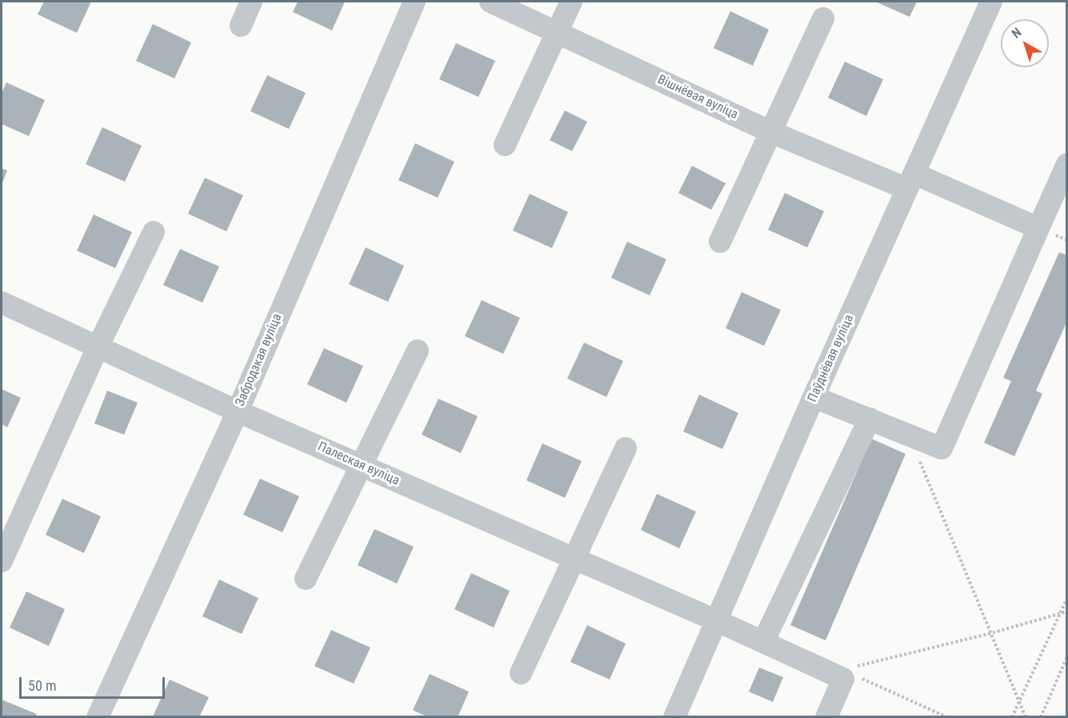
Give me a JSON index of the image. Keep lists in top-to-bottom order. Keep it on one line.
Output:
{"streets":{"street":["Вішнёвая вуліца","Паўднёвая вуліца","Забродзкая вуліца","Палеская вуліца"]},"crossings":[["Вішнёвая вуліца","Паўднёвая вуліца"],["Паўднёвая вуліца","Палеская вуліца"],["Забродзкая вуліца","Палеская вуліца"]],"scale_bar":"50 m","north":"top left"}
